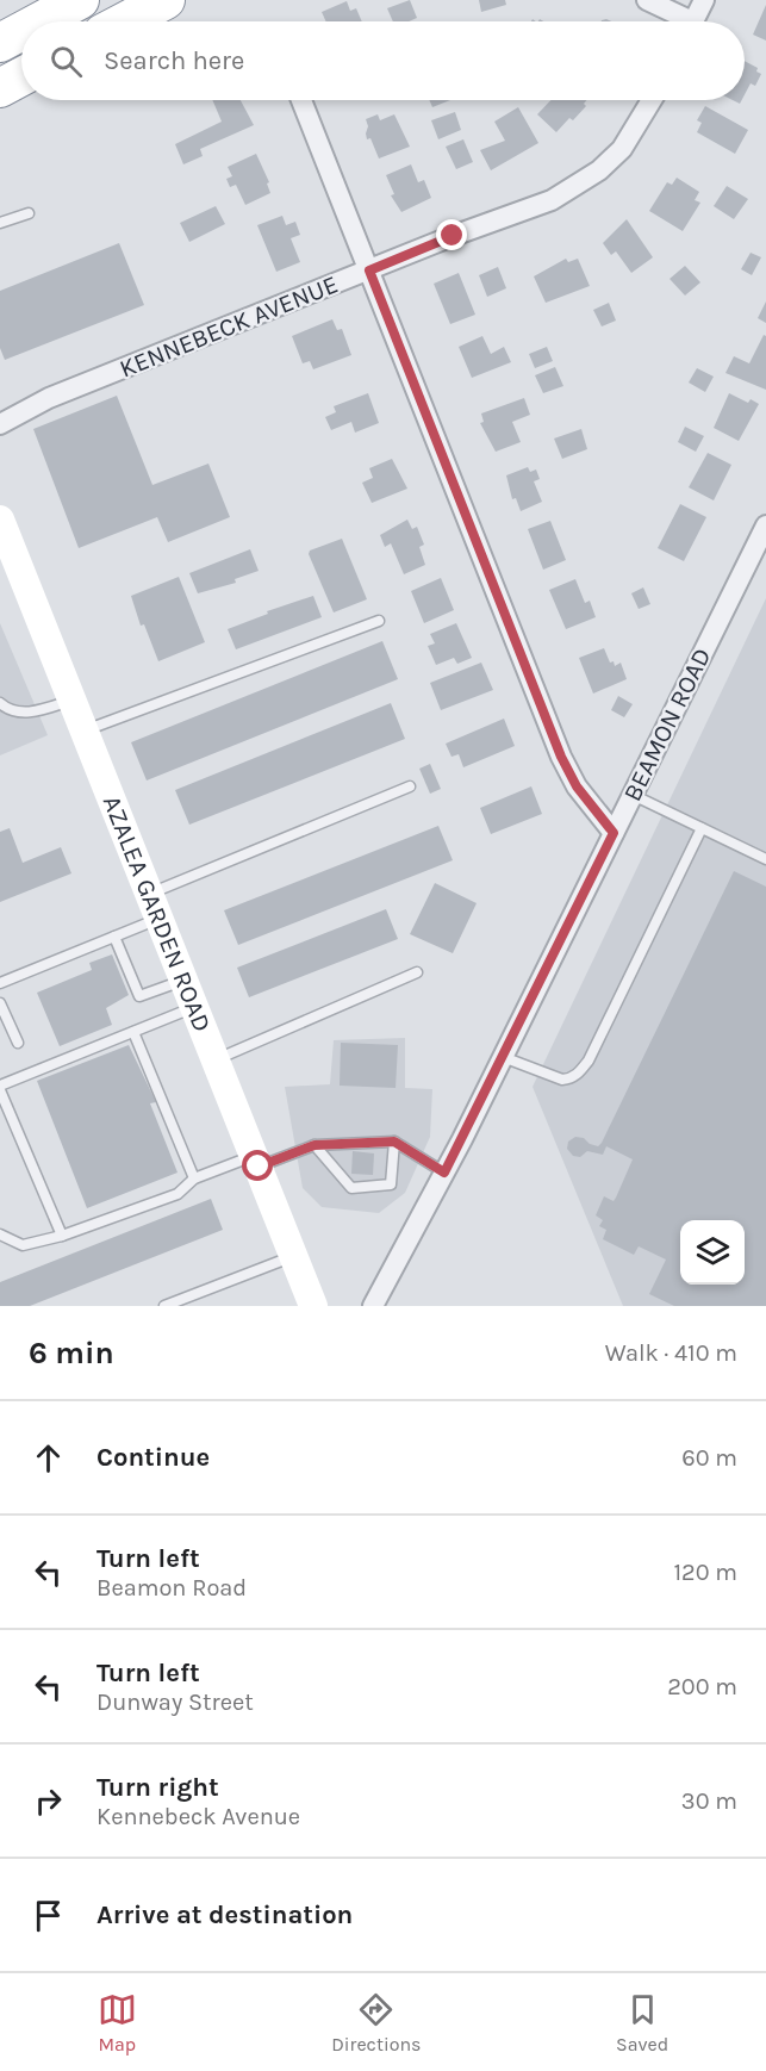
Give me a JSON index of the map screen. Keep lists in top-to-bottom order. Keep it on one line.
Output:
{"streets":{"main road":["AZALEA GARDEN ROAD"],"street":["KENNEBECK AVENUE","BEAMON ROAD"]},"page":{"search":"Search here","heading":["6 min","Walk · 410 m"],"list":[["Continue","60 m"],["Turn left","Beamon Road","120 m"],["Turn left","Dunway Street","200 m"],["Turn right","Kennebeck Avenue","30 m"],"Arrive at destination"],"nav":["Map","Directions","Saved"]}}
